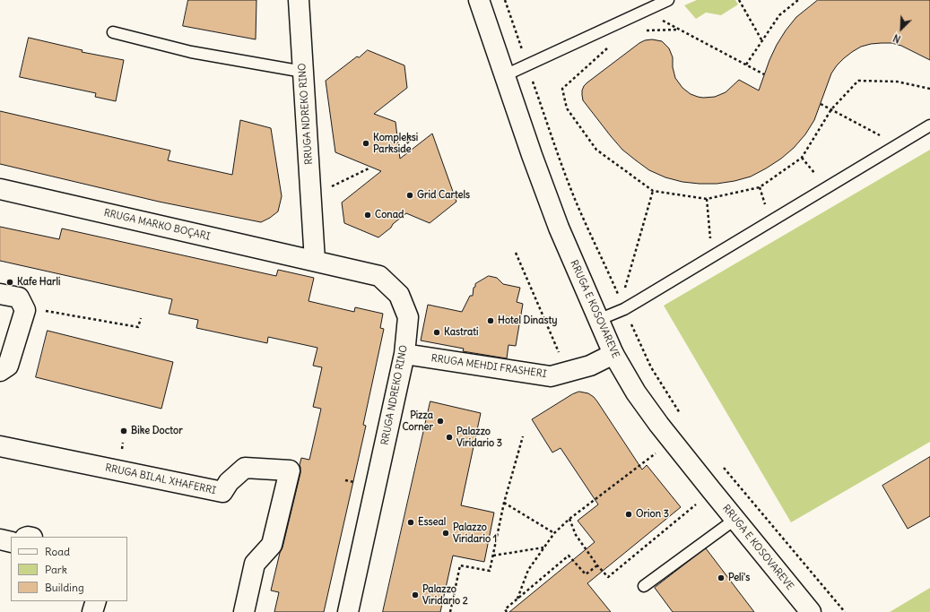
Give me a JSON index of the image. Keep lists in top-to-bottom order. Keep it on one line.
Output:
{"streets":{"street":["RRUGA NDREKO RINO","RRUGA MARKO BOÇARI","RRUGA E KOSOVAREVE","RRUGA MEHDI FRASHERI","RRUGA BILAL XHAFERRI"]},"crossings":[["RRUGA NDREKO RINO","RRUGA MARKO BOÇARI"],["RRUGA NDREKO RINO","RRUGA MEHDI FRASHERI"],["RRUGA E KOSOVAREVE","RRUGA MEHDI FRASHERI"]],"places":["Kompleksi Parkside","Grid Cartels","Conad","Kafe Harli","Hotel Dinasty","Kastrati","Pizza Corner","Bike Doctor","Palazzo Viridario 3","Orion 3","Esseal","Palazzo Viridario 1","Peli's","Palazzo Viridario 2"],"legend":["Road","Park","Building"],"north":"bottom left"}
